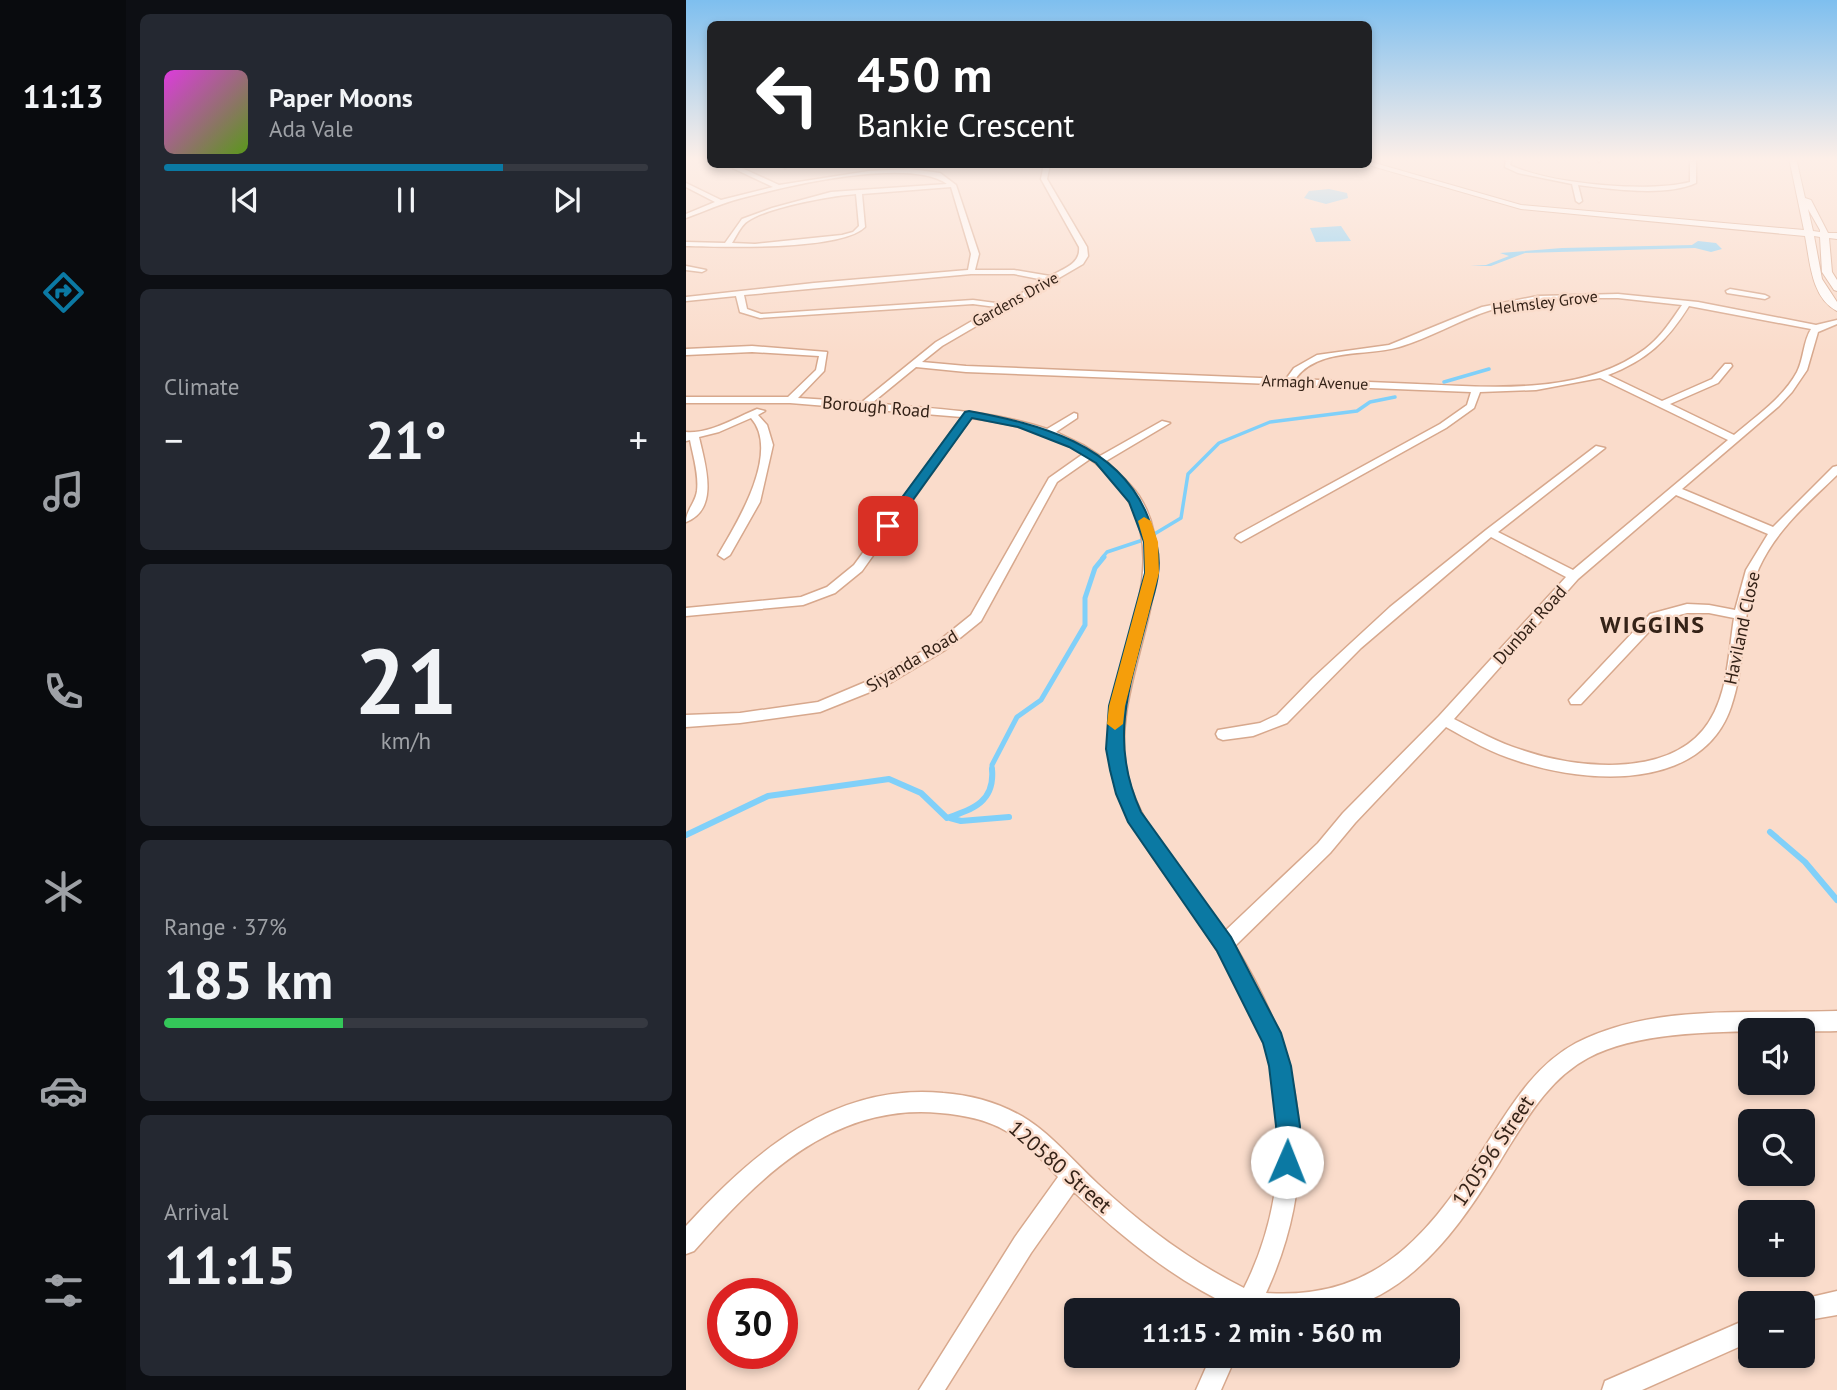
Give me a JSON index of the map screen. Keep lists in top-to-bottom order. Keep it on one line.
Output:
{"streets":{"street":["Gardens Drive","Helmsley Grove","Armagh Avenue","Borough Road","Dunbar Road","Haviland Close","Siyanda Road","120596 Street","120580 Street"]},"crossings":[["Gardens Drive","Armagh Avenue"],["Gardens Drive","Borough Road"],["Helmsley Grove","Armagh Avenue"],["Helmsley Grove","Dunbar Road"],["Borough Road","Dunbar Road"],["Borough Road","Siyanda Road"],["Dunbar Road","Haviland Close"]],"districts":["WIGGINS"],"page":{"tabs":"11:13","turn":["450 m","Bankie Crescent"],"song":["Paper Moons","Ada Vale"],"tile":["Climate",["21","km/h"],["Range · 37%","185 km"],["Arrival","11:15"]],"heat":["−","21°","+"],"map_buttons":["+","−"],"limit":"30","trip":"11:15 · 2 min · 560 m"}}
